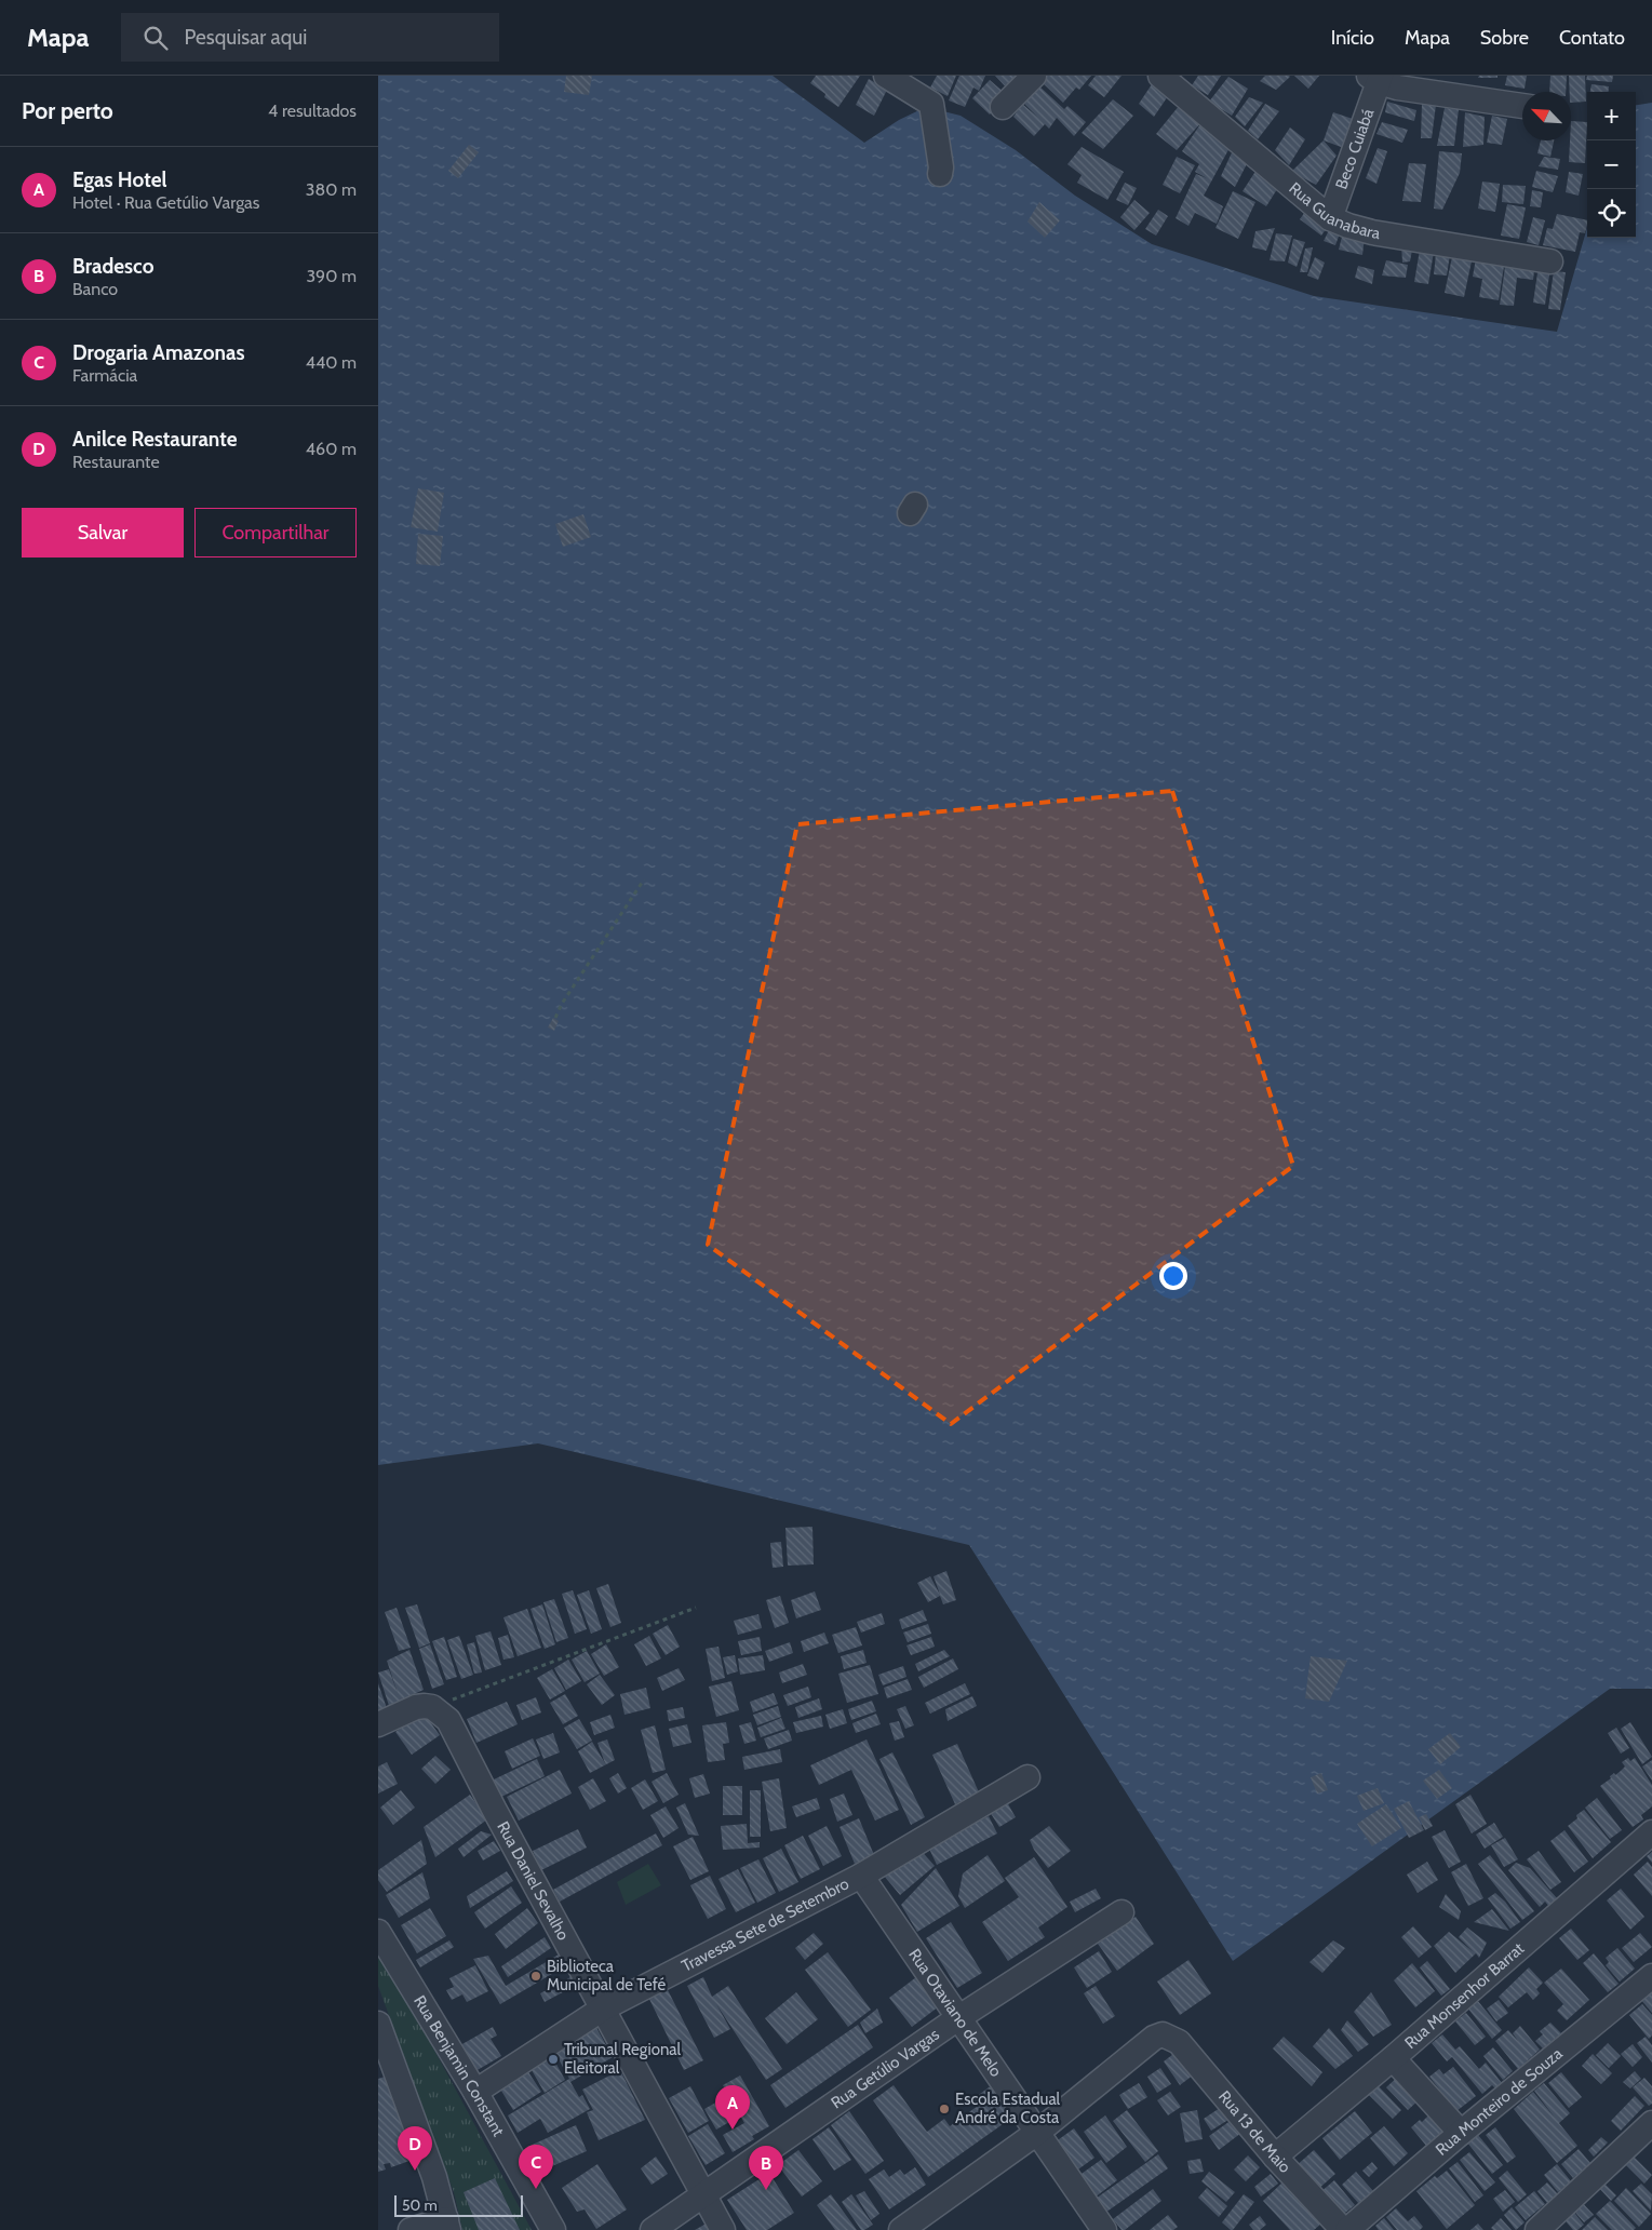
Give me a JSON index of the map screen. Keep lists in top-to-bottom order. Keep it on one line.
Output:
{"streets":{"street":["Beco Cuiabá","Rua Guanabara","Rua Daniel Sevalho","Travessa Sete de Setembro","Rua Monsenhor Barrat","Rua Otaviano de Melo","Rua Benjamin Constant","Rua Getúlio Vargas","Rua Monteiro de Souza","Rua 13 de Maio"]},"crossings":[["Beco Cuiabá","Rua Guanabara"],["Rua Daniel Sevalho","Travessa Sete de Setembro"],["Rua Daniel Sevalho","Rua Getúlio Vargas"],["Travessa Sete de Setembro","Rua Otaviano de Melo"],["Travessa Sete de Setembro","Rua Benjamin Constant"],["Rua Monsenhor Barrat","Rua 13 de Maio"],["Rua Otaviano de Melo","Rua Getúlio Vargas"],["Rua Otaviano de Melo","Rua 13 de Maio"],["Rua Monteiro de Souza","Rua 13 de Maio"]],"places":["Biblioteca Municipal de Tefé","Tribunal Regional Eleitoral","Escola Estadual André da Costa"],"scale_bar":"50 m","north":"top left","page":{"header":"Mapa","search":"Pesquisar aqui","nav":["Início","Mapa","Sobre","Contato"],"heading":["Por perto","4 resultados"],"map_buttons":["+","−"],"list":[{"mark":"A","name":"Egas Hotel","note":"Hotel · Rua Getúlio Vargas","value":"380 m"},{"mark":"B","name":"Bradesco","note":"Banco","value":"390 m"},{"mark":"C","name":"Drogaria Amazonas","note":"Farmácia","value":"440 m"},{"mark":"D","name":"Anilce Restaurante","note":"Restaurante","value":"460 m"}],"buttons":["Salvar","Compartilhar"],"pins":["A","D","C","B"],"scale":"50 m"}}
